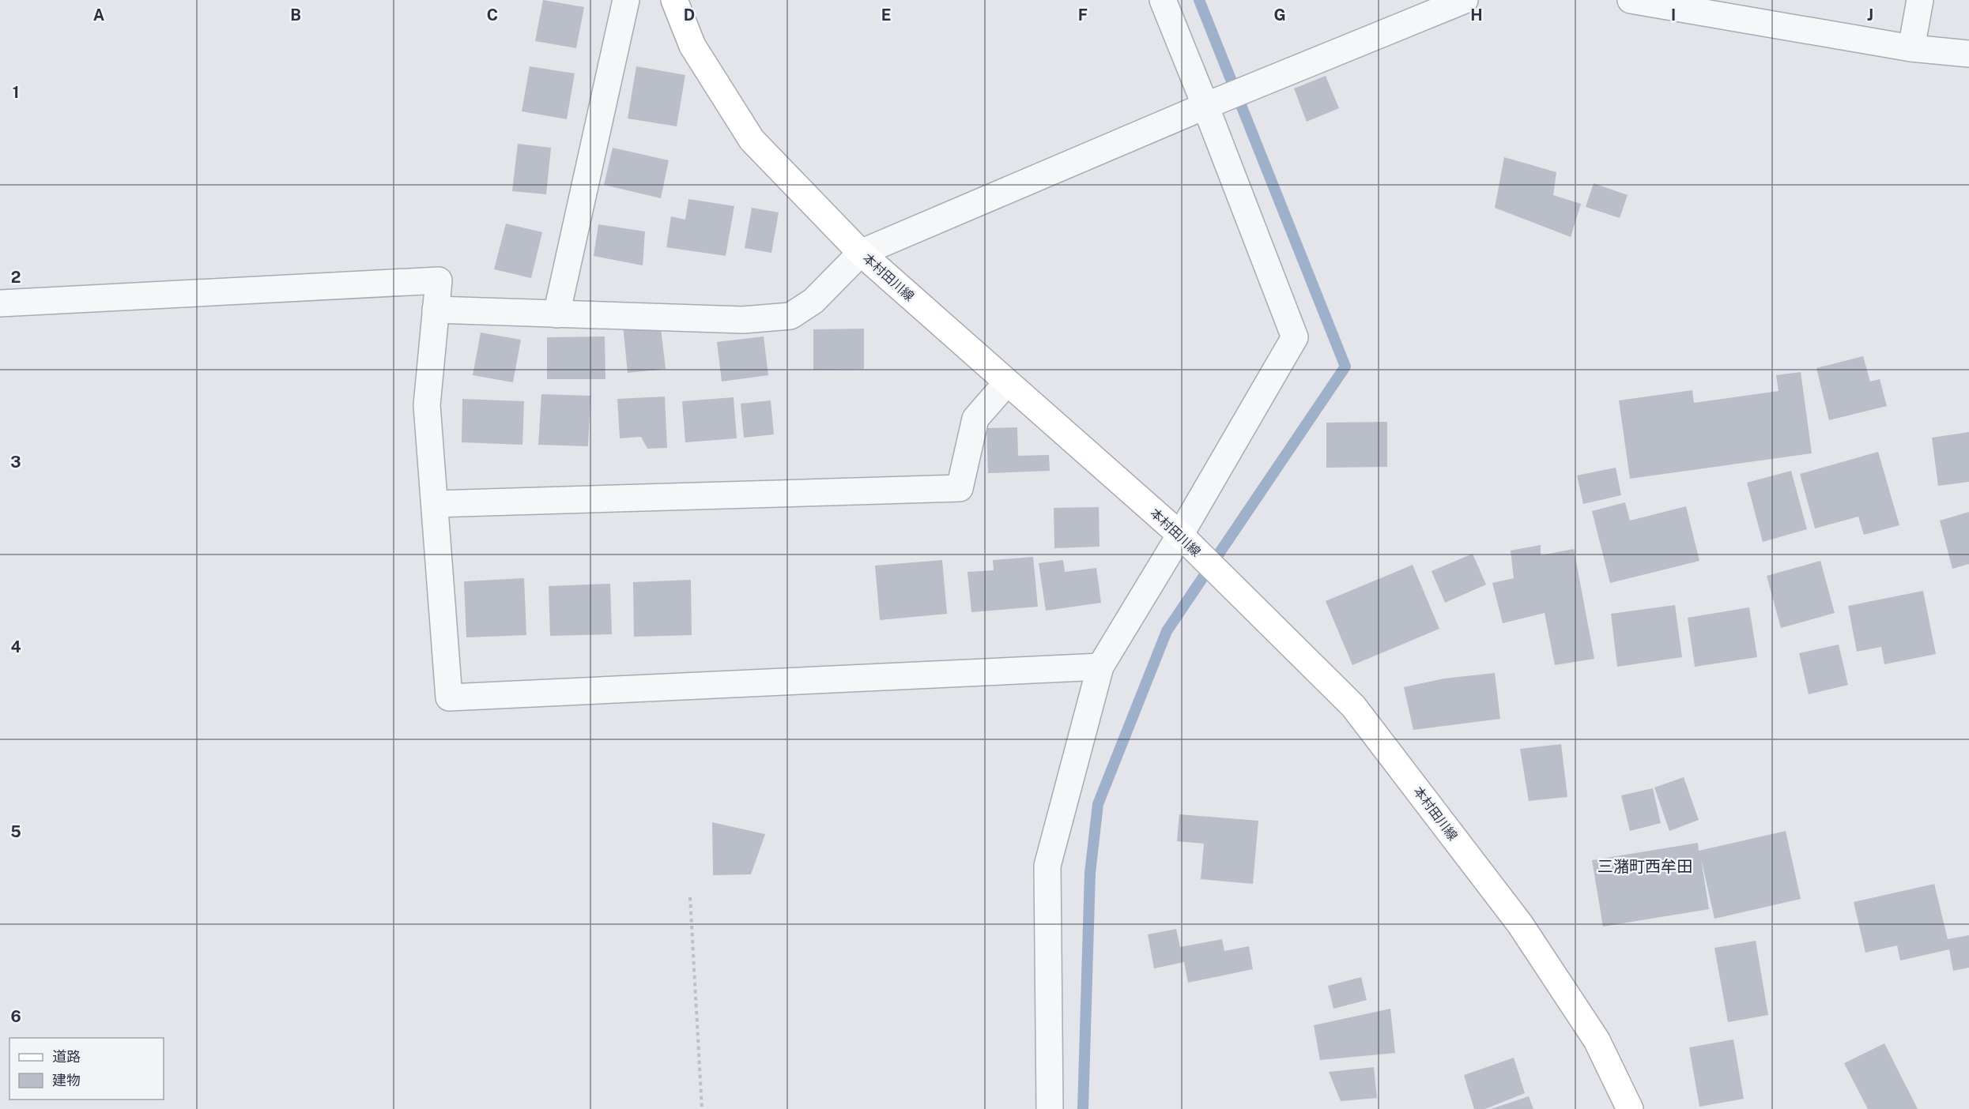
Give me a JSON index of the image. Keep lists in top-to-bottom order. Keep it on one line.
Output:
{"streets":{"main road":["本村田川線"]},"districts":["三潴町西牟田"],"legend":["道路","建物"],"grid":{"columns":["A","B","C","D","E","F","G","H","I","J"],"rows":["1","2","3","4","5","6"]}}
